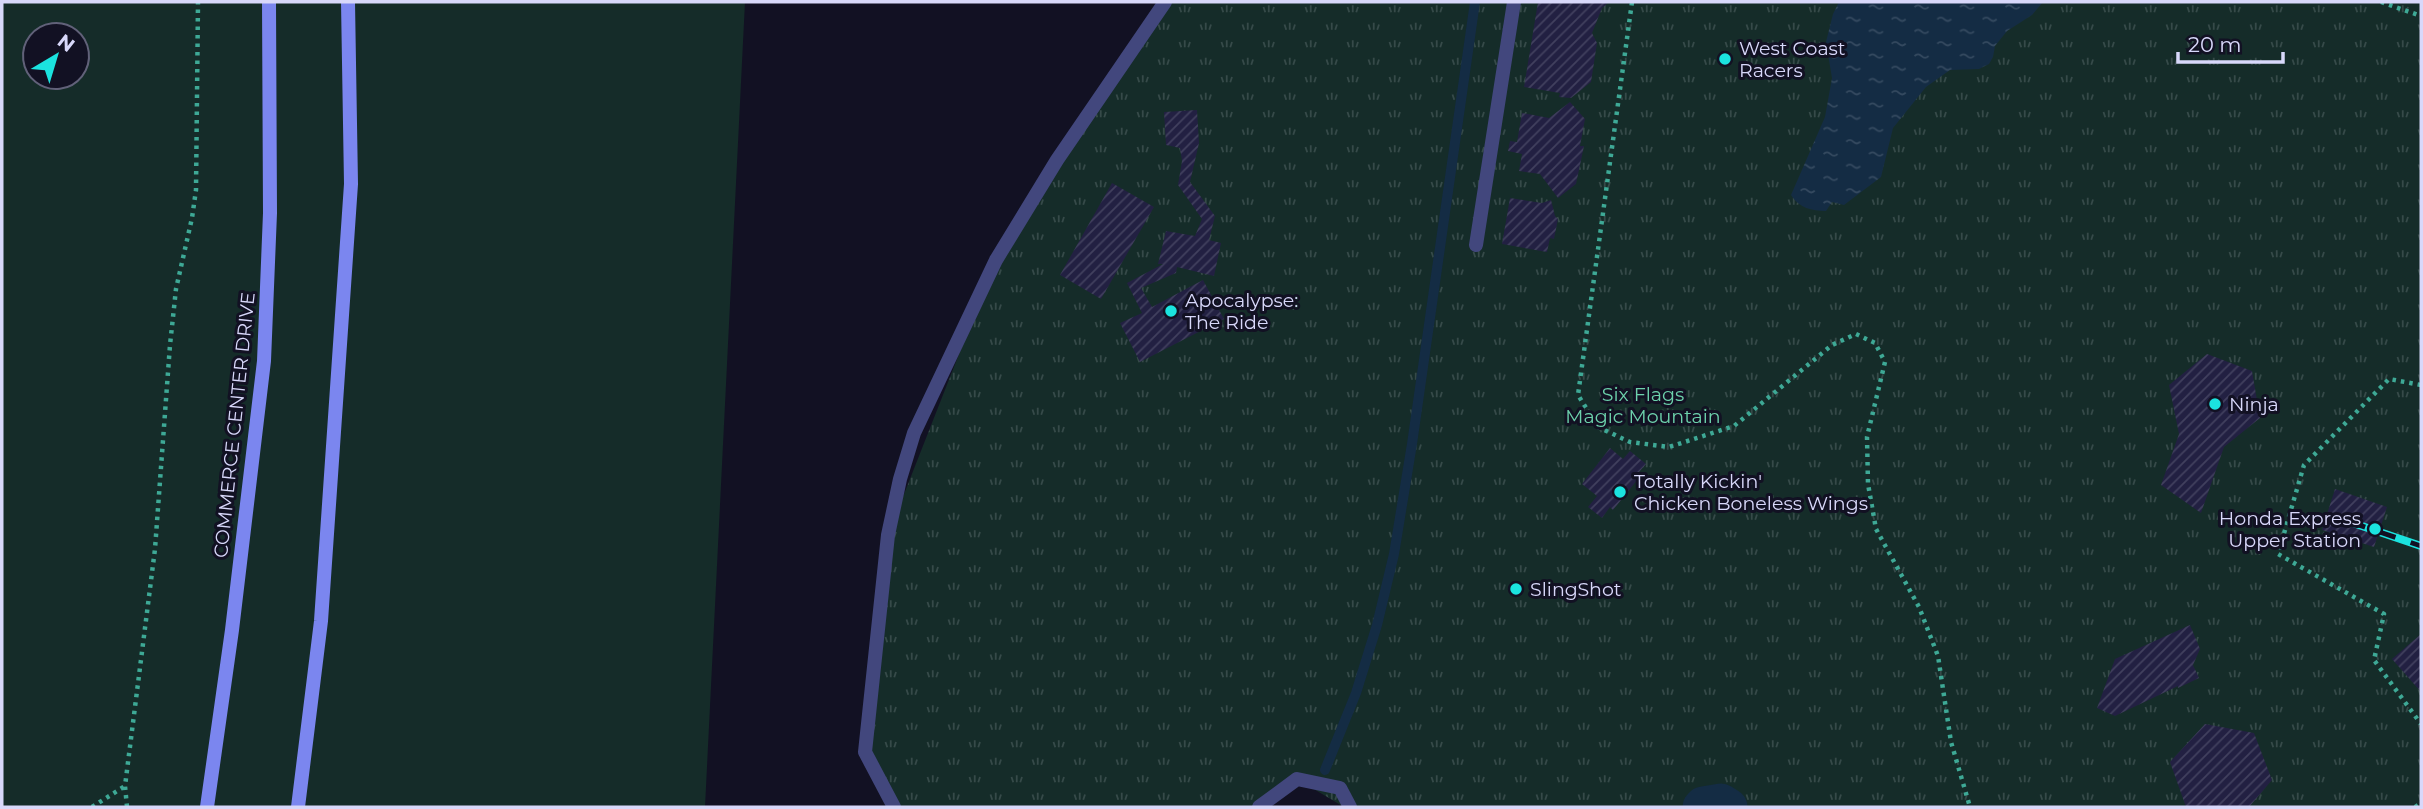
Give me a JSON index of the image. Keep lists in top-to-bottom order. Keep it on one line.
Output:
{"streets":{"main road":["COMMERCE CENTER DRIVE"]},"parks":["Six Flags Magic Mountain"],"places":["West Coast Racers","Apocalypse: The Ride","Ninja","Totally Kickin' Chicken Boneless Wings","Honda Express Upper Station","SlingShot"],"scale_bar":"20 m","north":"top right"}
